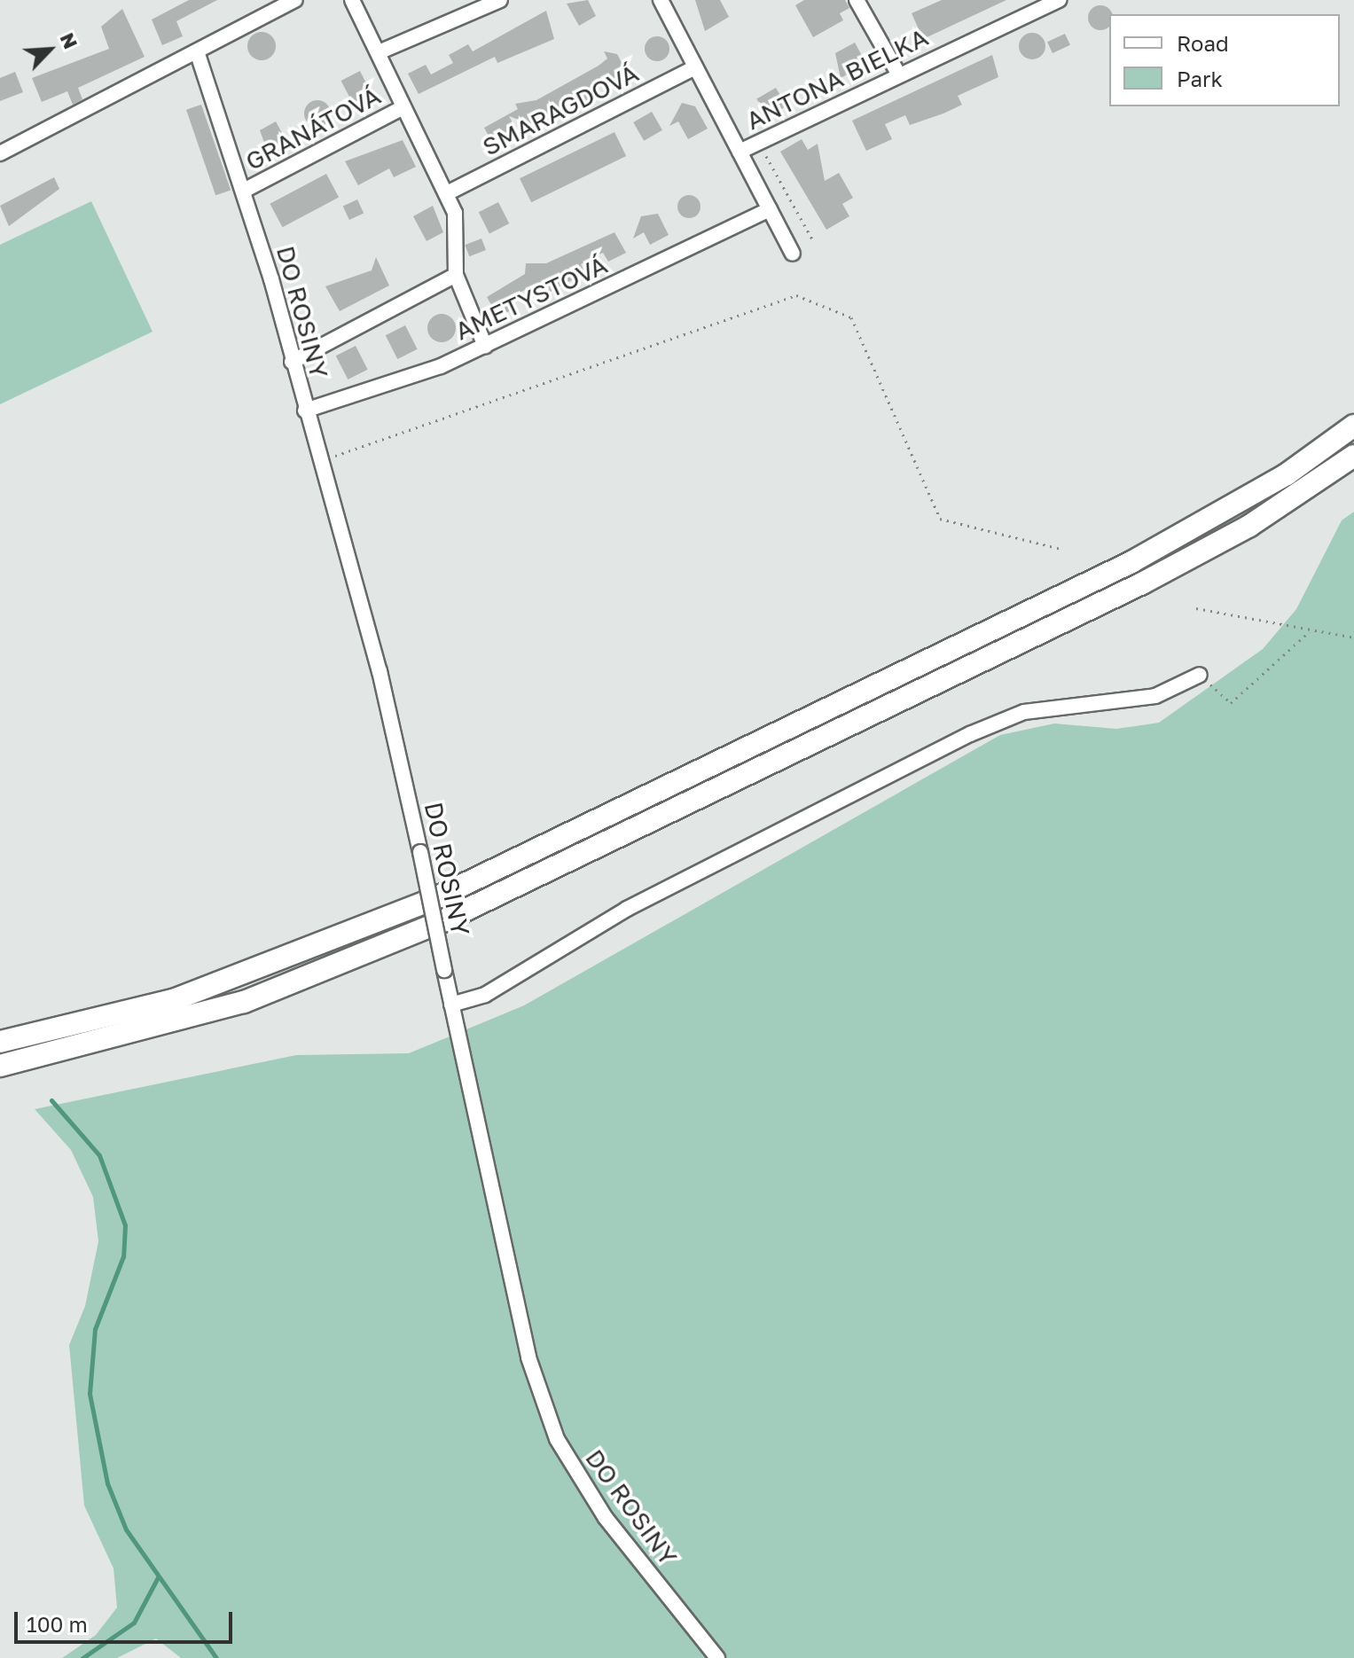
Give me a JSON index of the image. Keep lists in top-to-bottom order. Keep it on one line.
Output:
{"streets":{"street":["ANTONA BIELKA","SMARAGDOVÁ","GRANÁTOVÁ","AMETYSTOVÁ","DO ROSINY"]},"crossings":[["ANTONA BIELKA","AMETYSTOVÁ"],["GRANÁTOVÁ","DO ROSINY"],["AMETYSTOVÁ","DO ROSINY"]],"legend":["Road","Park"],"scale_bar":"100 m","north":"top right"}
